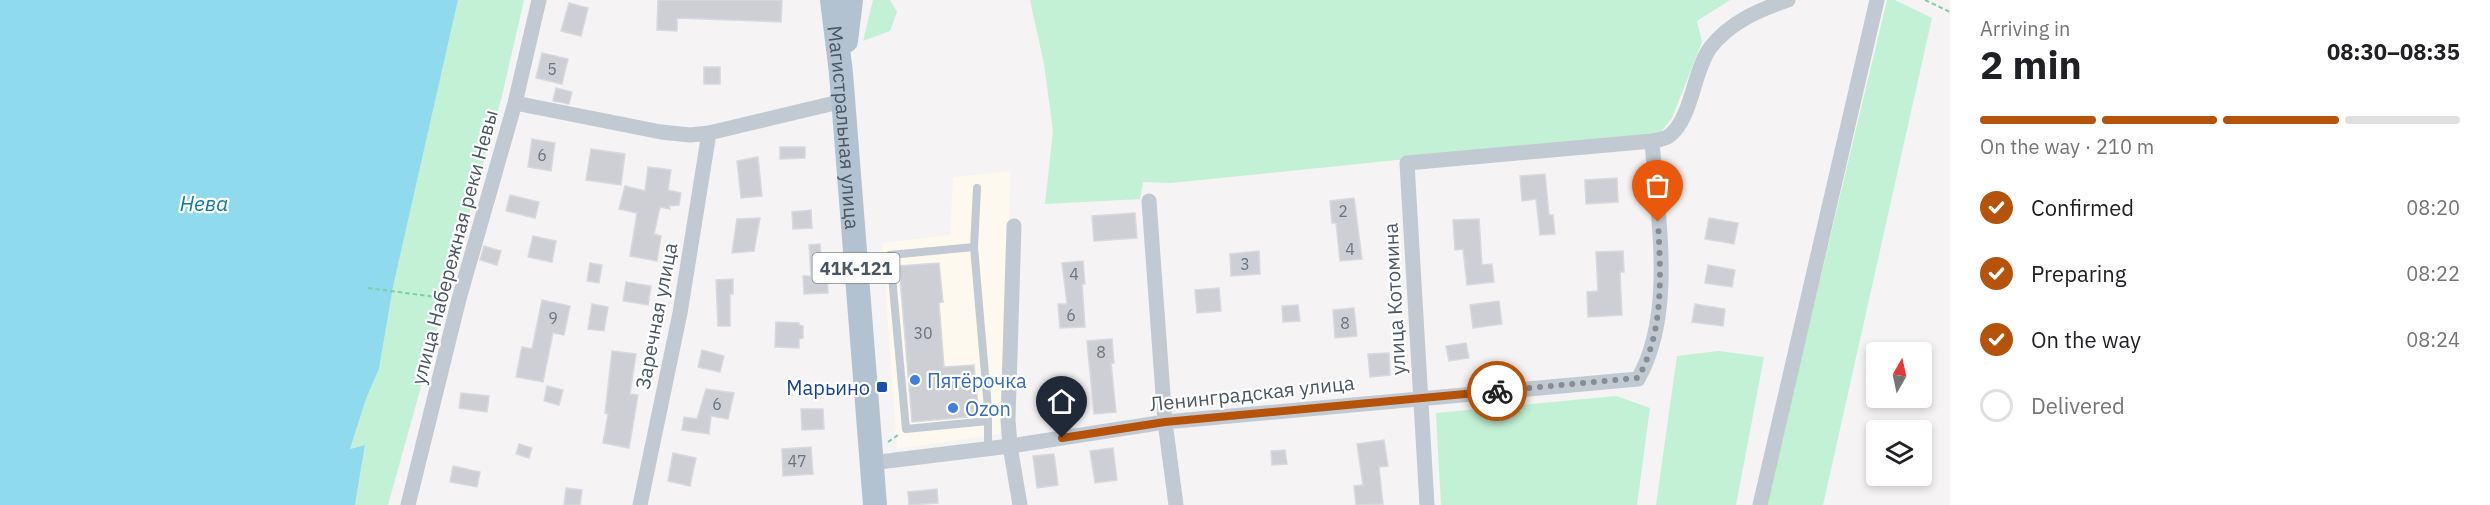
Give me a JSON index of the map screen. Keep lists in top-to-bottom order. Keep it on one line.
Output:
{"streets":{"main road":["Магистральная улица","41К-121"],"street":["улица Набережная реки Невы","улица Котомина","Заречная улица","Ленинградская улица"]},"crossings":[["Магистральная улица","Ленинградская улица"],["улица Котомина","Ленинградская улица"]],"water":["Нева"],"places":{"other":["Пятёрочка","Ozon"],"transit":["Марьино"]},"house_numbers":["5","6","2","4","3","4","6","9","8","30","8","6","47"],"north":"top","page":{"heading":["2 min","Arriving in","08:30–08:35"],"bar":"On the way · 210 m","list":[["Confirmed","08:20"],["Preparing","08:22"],["On the way","08:24"],"Delivered"]}}
